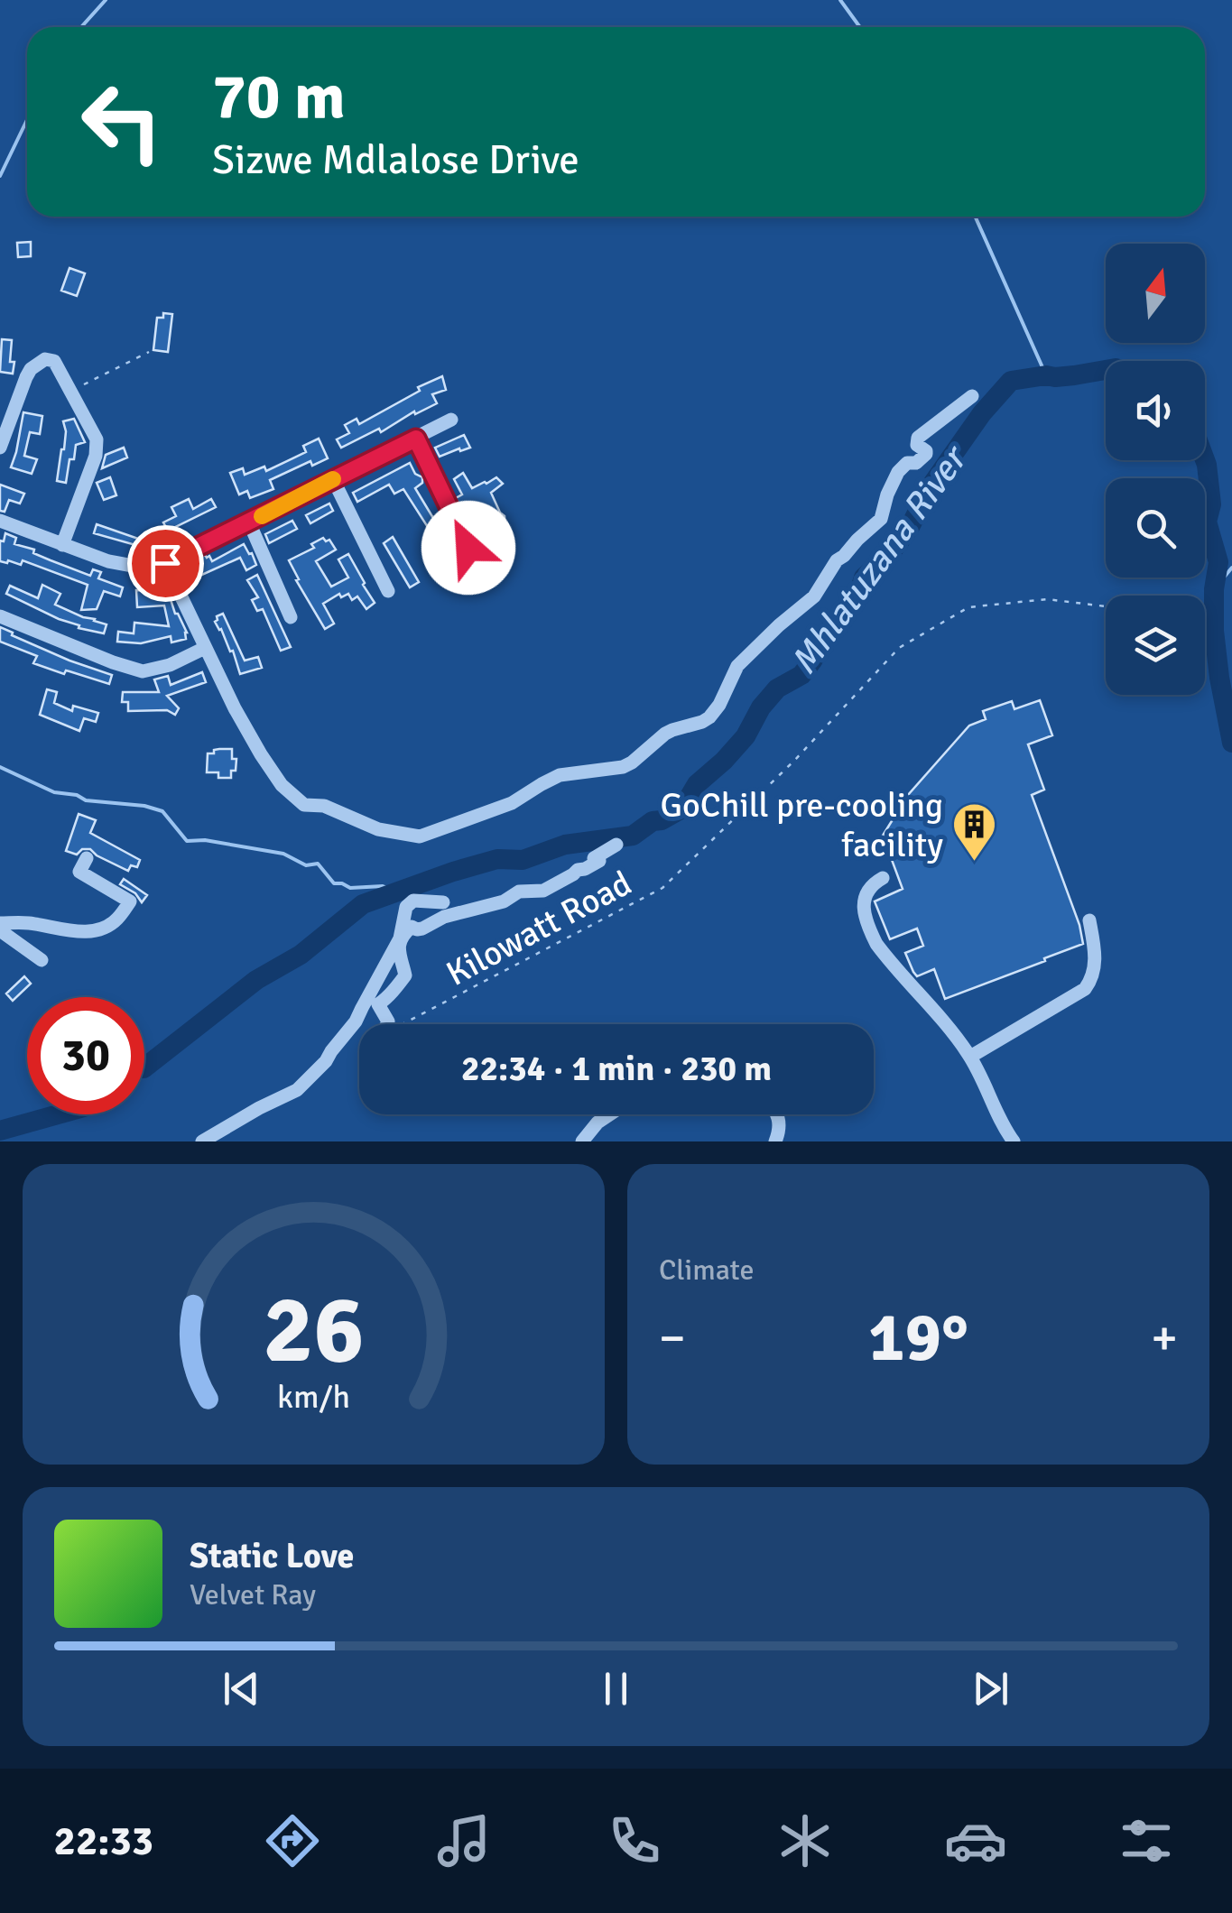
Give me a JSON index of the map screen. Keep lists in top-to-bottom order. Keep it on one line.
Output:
{"streets":{"path":["Kilowatt Road"]},"water":["Mhlatuzana River"],"places":{"building":["GoChill pre-cooling facility"]},"north":"top","page":{"turn":["70 m","Sizwe Mdlalose Drive"],"limit":"30","trip":"22:34 · 1 min · 230 m","tile":"Climate","heat":["−","19°","+"],"song":["Static Love","Velvet Ray"],"tabs":"22:33","gauge":["26","km/h"]}}
